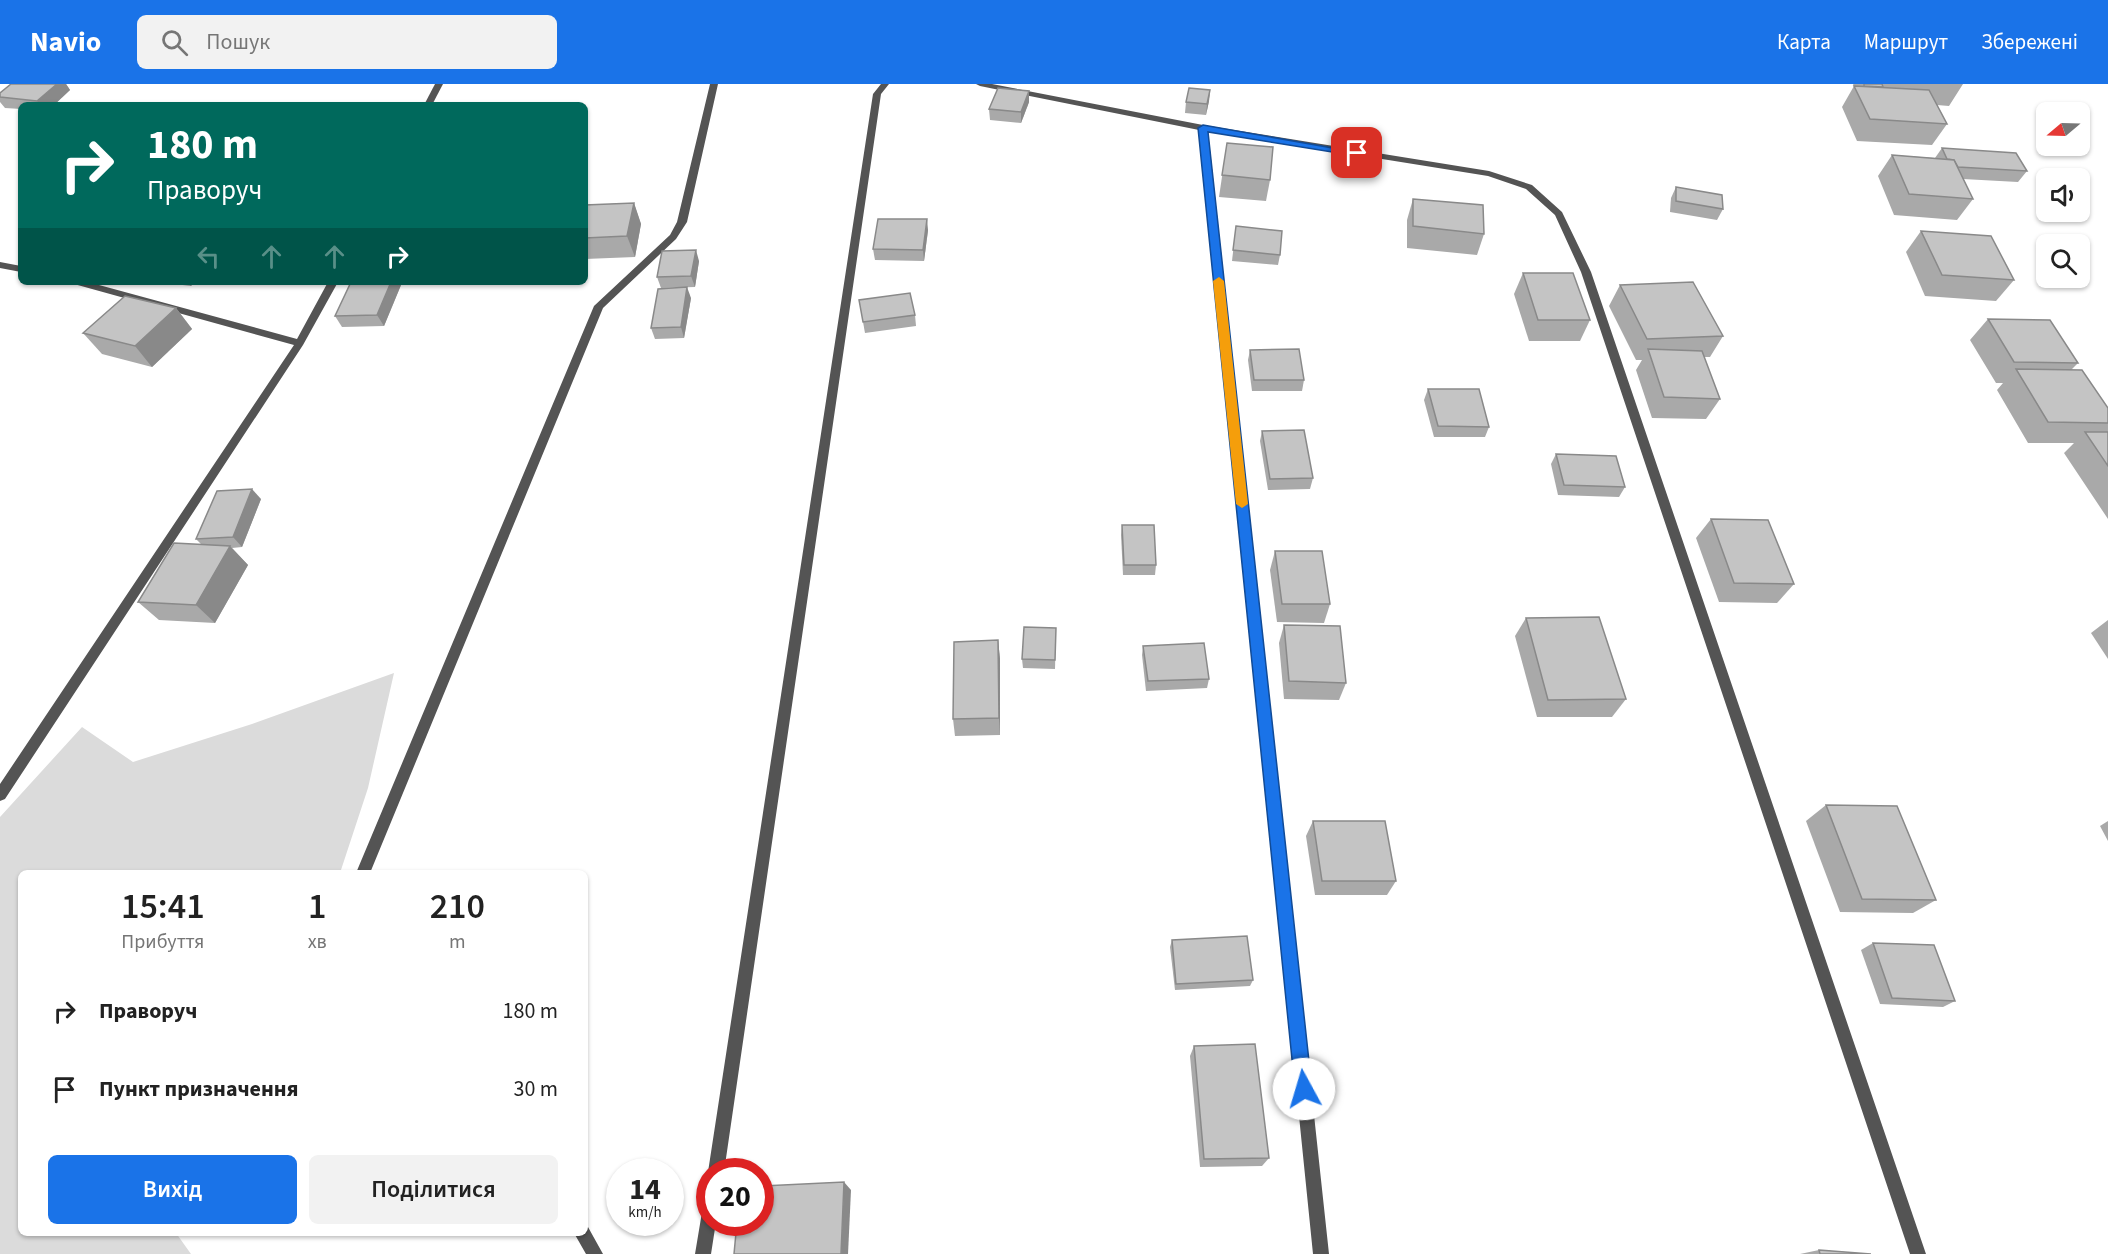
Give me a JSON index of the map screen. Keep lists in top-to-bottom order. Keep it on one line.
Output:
{"north":"left","page":{"header":"Navio","search":"Пошук","nav":["Карта","Маршрут","Збережені"],"turn":["180 m","Праворуч"],"eta":["15:41","Прибуття","1","хв","210","m"],"list":[{"name":"Праворуч","value":"180 m"},{"name":"Пункт призначення","value":"30 m"}],"buttons":["Вихід","Поділитися"],"speed":"14 km/h","limit":"20"}}
